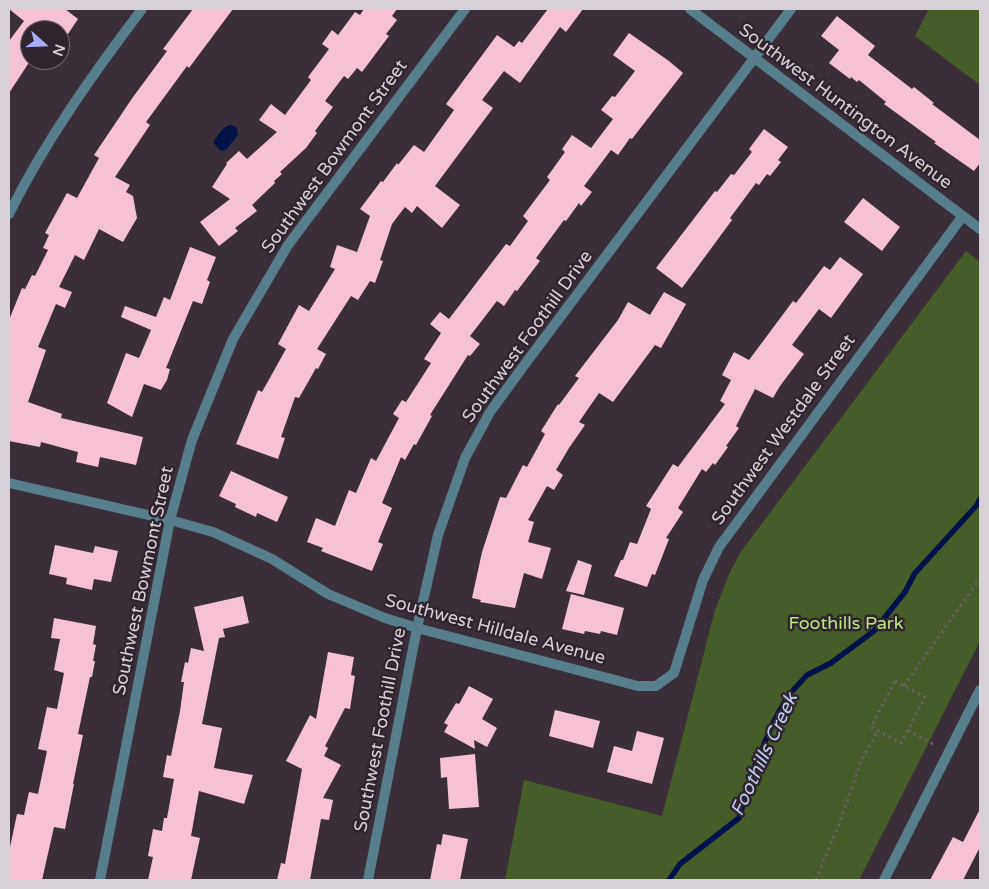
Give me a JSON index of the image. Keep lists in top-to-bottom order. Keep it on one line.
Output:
{"streets":{"street":["Southwest Huntington Avenue","Southwest Bowmont Street","Southwest Foothill Drive","Southwest Westdale Street","Southwest Hilldale Avenue"]},"crossings":[["Southwest Huntington Avenue","Southwest Foothill Drive"],["Southwest Huntington Avenue","Southwest Westdale Street"],["Southwest Bowmont Street","Southwest Hilldale Avenue"],["Southwest Foothill Drive","Southwest Hilldale Avenue"],["Southwest Westdale Street","Southwest Hilldale Avenue"]],"water":["Foothills Creek"],"parks":["Foothills Park"],"north":"right"}
